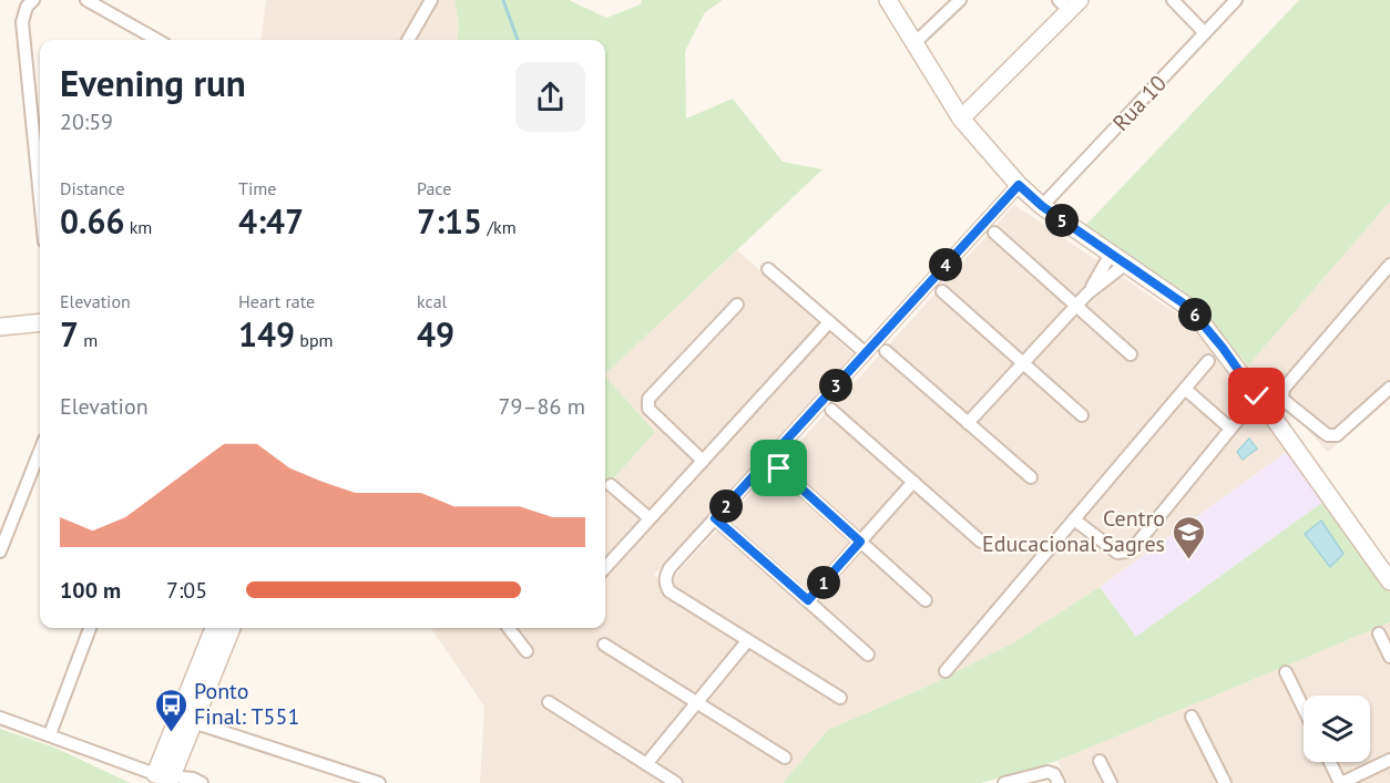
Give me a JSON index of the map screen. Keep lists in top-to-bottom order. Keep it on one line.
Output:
{"streets":{"street":["Rua 10"]},"places":{"school or university":["Centro Educacional Sagres"],"bus stop":["Ponto Final: T551"]},"page":{"heading":["Evening run","20:59"],"stats":[["Distance","0.66 km"],["Time","4:47"],["Pace","7:15 /km"],["Elevation","7 m"],["Heart rate","149 bpm"],["kcal","49"]],"pins":["5","4","6","3","2","1"],"chart":["Elevation","79–86 m"],"list":[{"name":"100 m","note":"7:05"}]}}
